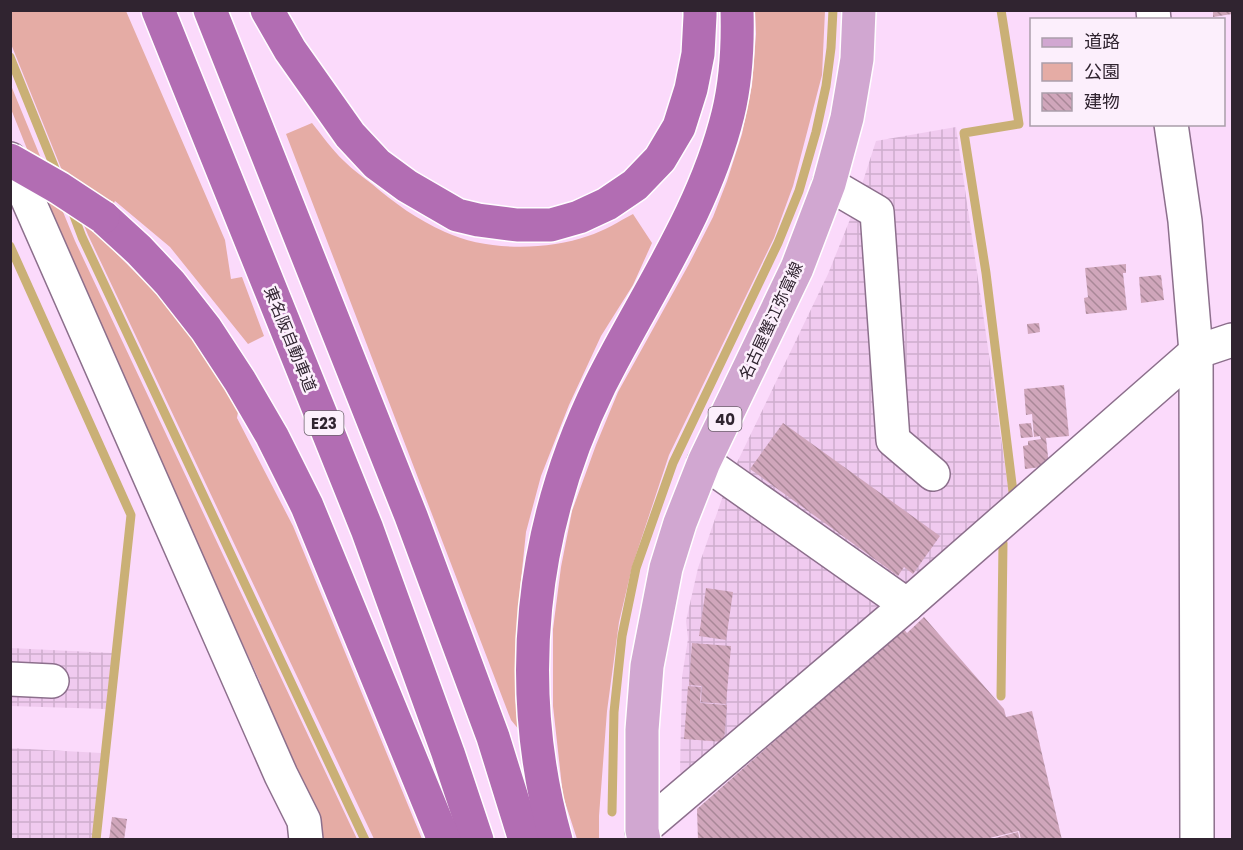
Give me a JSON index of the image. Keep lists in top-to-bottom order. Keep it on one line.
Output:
{"streets":{"highway":["東名阪自動車道","E23"],"main road":["名古屋蟹江弥富線","40"]},"legend":["道路","公園","建物"]}
